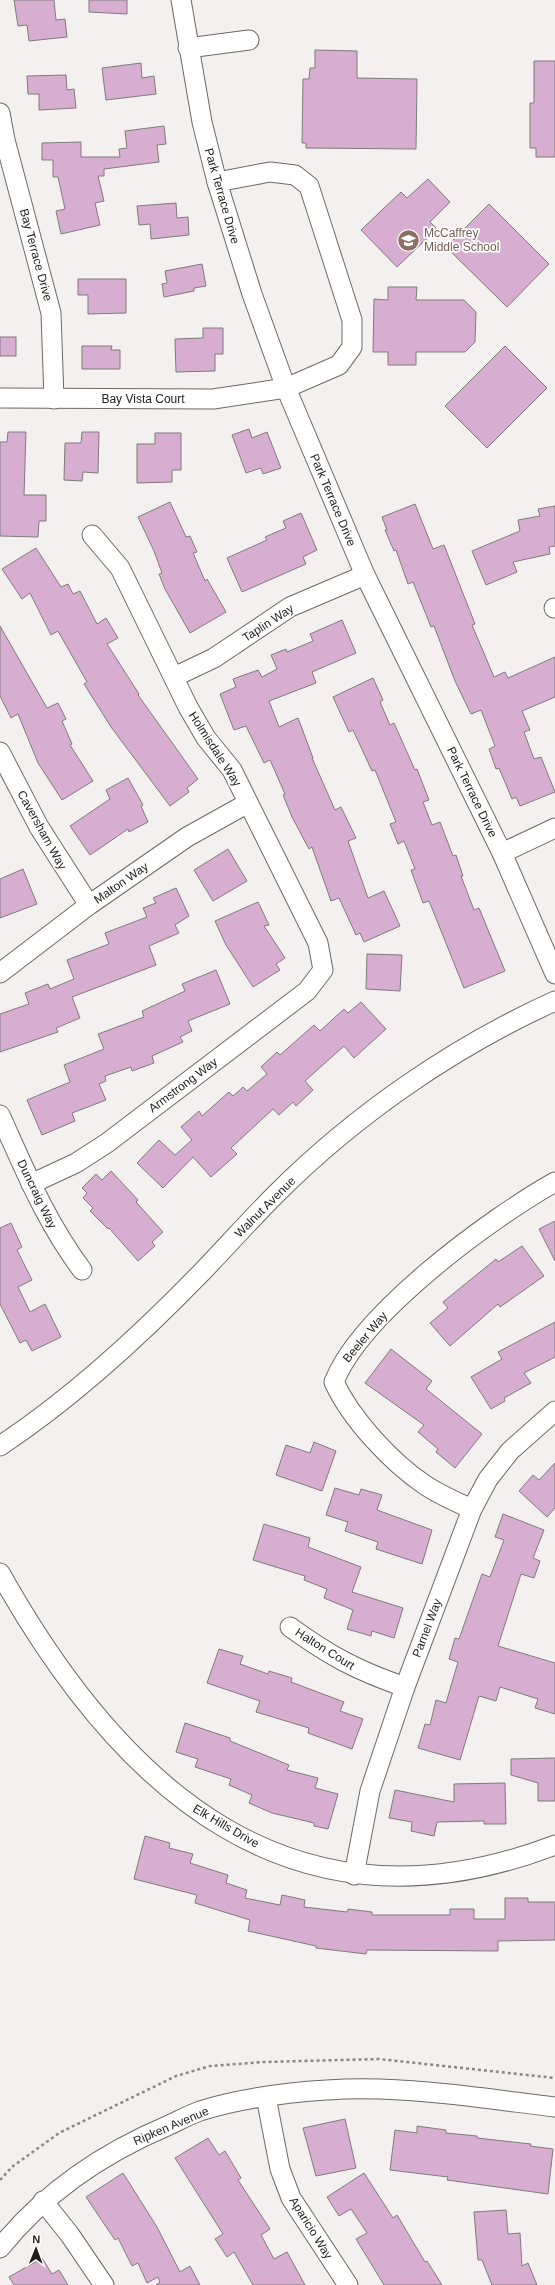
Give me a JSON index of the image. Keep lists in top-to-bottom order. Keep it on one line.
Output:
{"streets":{"street":["Park Terrace Drive","Bay Terrace Drive","Bay Vista Court","Taplin Way","Holmisdale Way","Caversham Way","Malton Way","Armstrong Way","Duncraig Way","Walnut Avenue","Beeler Way","Parnel Way","Halton Court","Elk Hills Drive","Ripken Avenue","Aparicio Way"]},"crossings":[["Park Terrace Drive","Bay Vista Court"],["Park Terrace Drive","Taplin Way"],["Bay Terrace Drive","Bay Vista Court"],["Taplin Way","Holmisdale Way"],["Holmisdale Way","Malton Way"],["Holmisdale Way","Armstrong Way"],["Caversham Way","Malton Way"],["Armstrong Way","Duncraig Way"],["Beeler Way","Parnel Way"],["Parnel Way","Halton Court"],["Parnel Way","Elk Hills Drive"],["Ripken Avenue","Aparicio Way"]],"places":{"school or university":["McCaffrey Middle School"]},"north":"top"}
